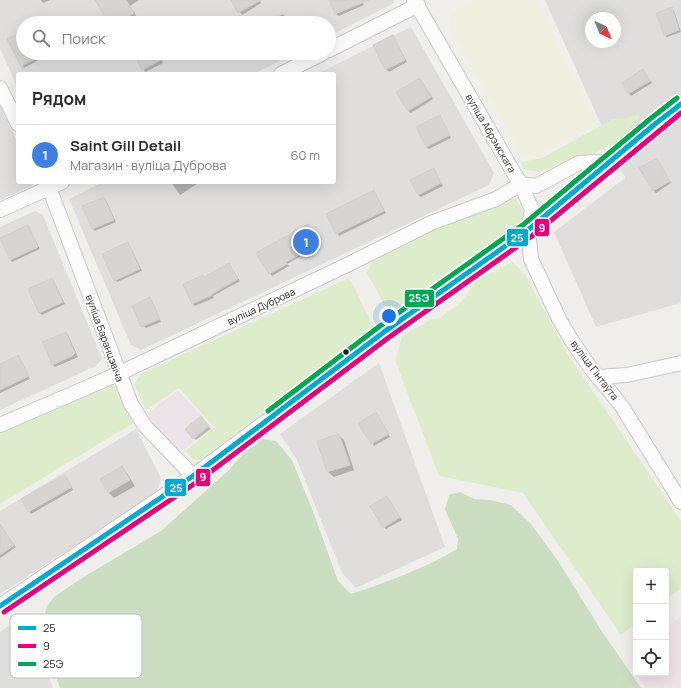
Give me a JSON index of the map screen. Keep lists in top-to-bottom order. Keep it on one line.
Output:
{"streets":{"street":["вуліца Абрэмскага","вуліца Дуброва","вуліца Баранцэвіча","вуліца Гінтаўта"]},"crossings":[["вуліца Абрэмскага","вуліца Дуброва"],["вуліца Абрэмскага","вуліца Гінтаўта"],["вуліца Дуброва","вуліца Баранцэвіча"]],"lines":["transit line 25Э","transit line 25","transit line 9"],"legend":["25","9","25Э"],"north":"bottom right","page":{"search":"Поиск","heading":"Рядом","list":[{"mark":"1","name":"Saint Gill Detail","note":"Магазин · вуліца Дуброва","value":"60 m"}],"pins":"1","map_buttons":["+","−"]}}
